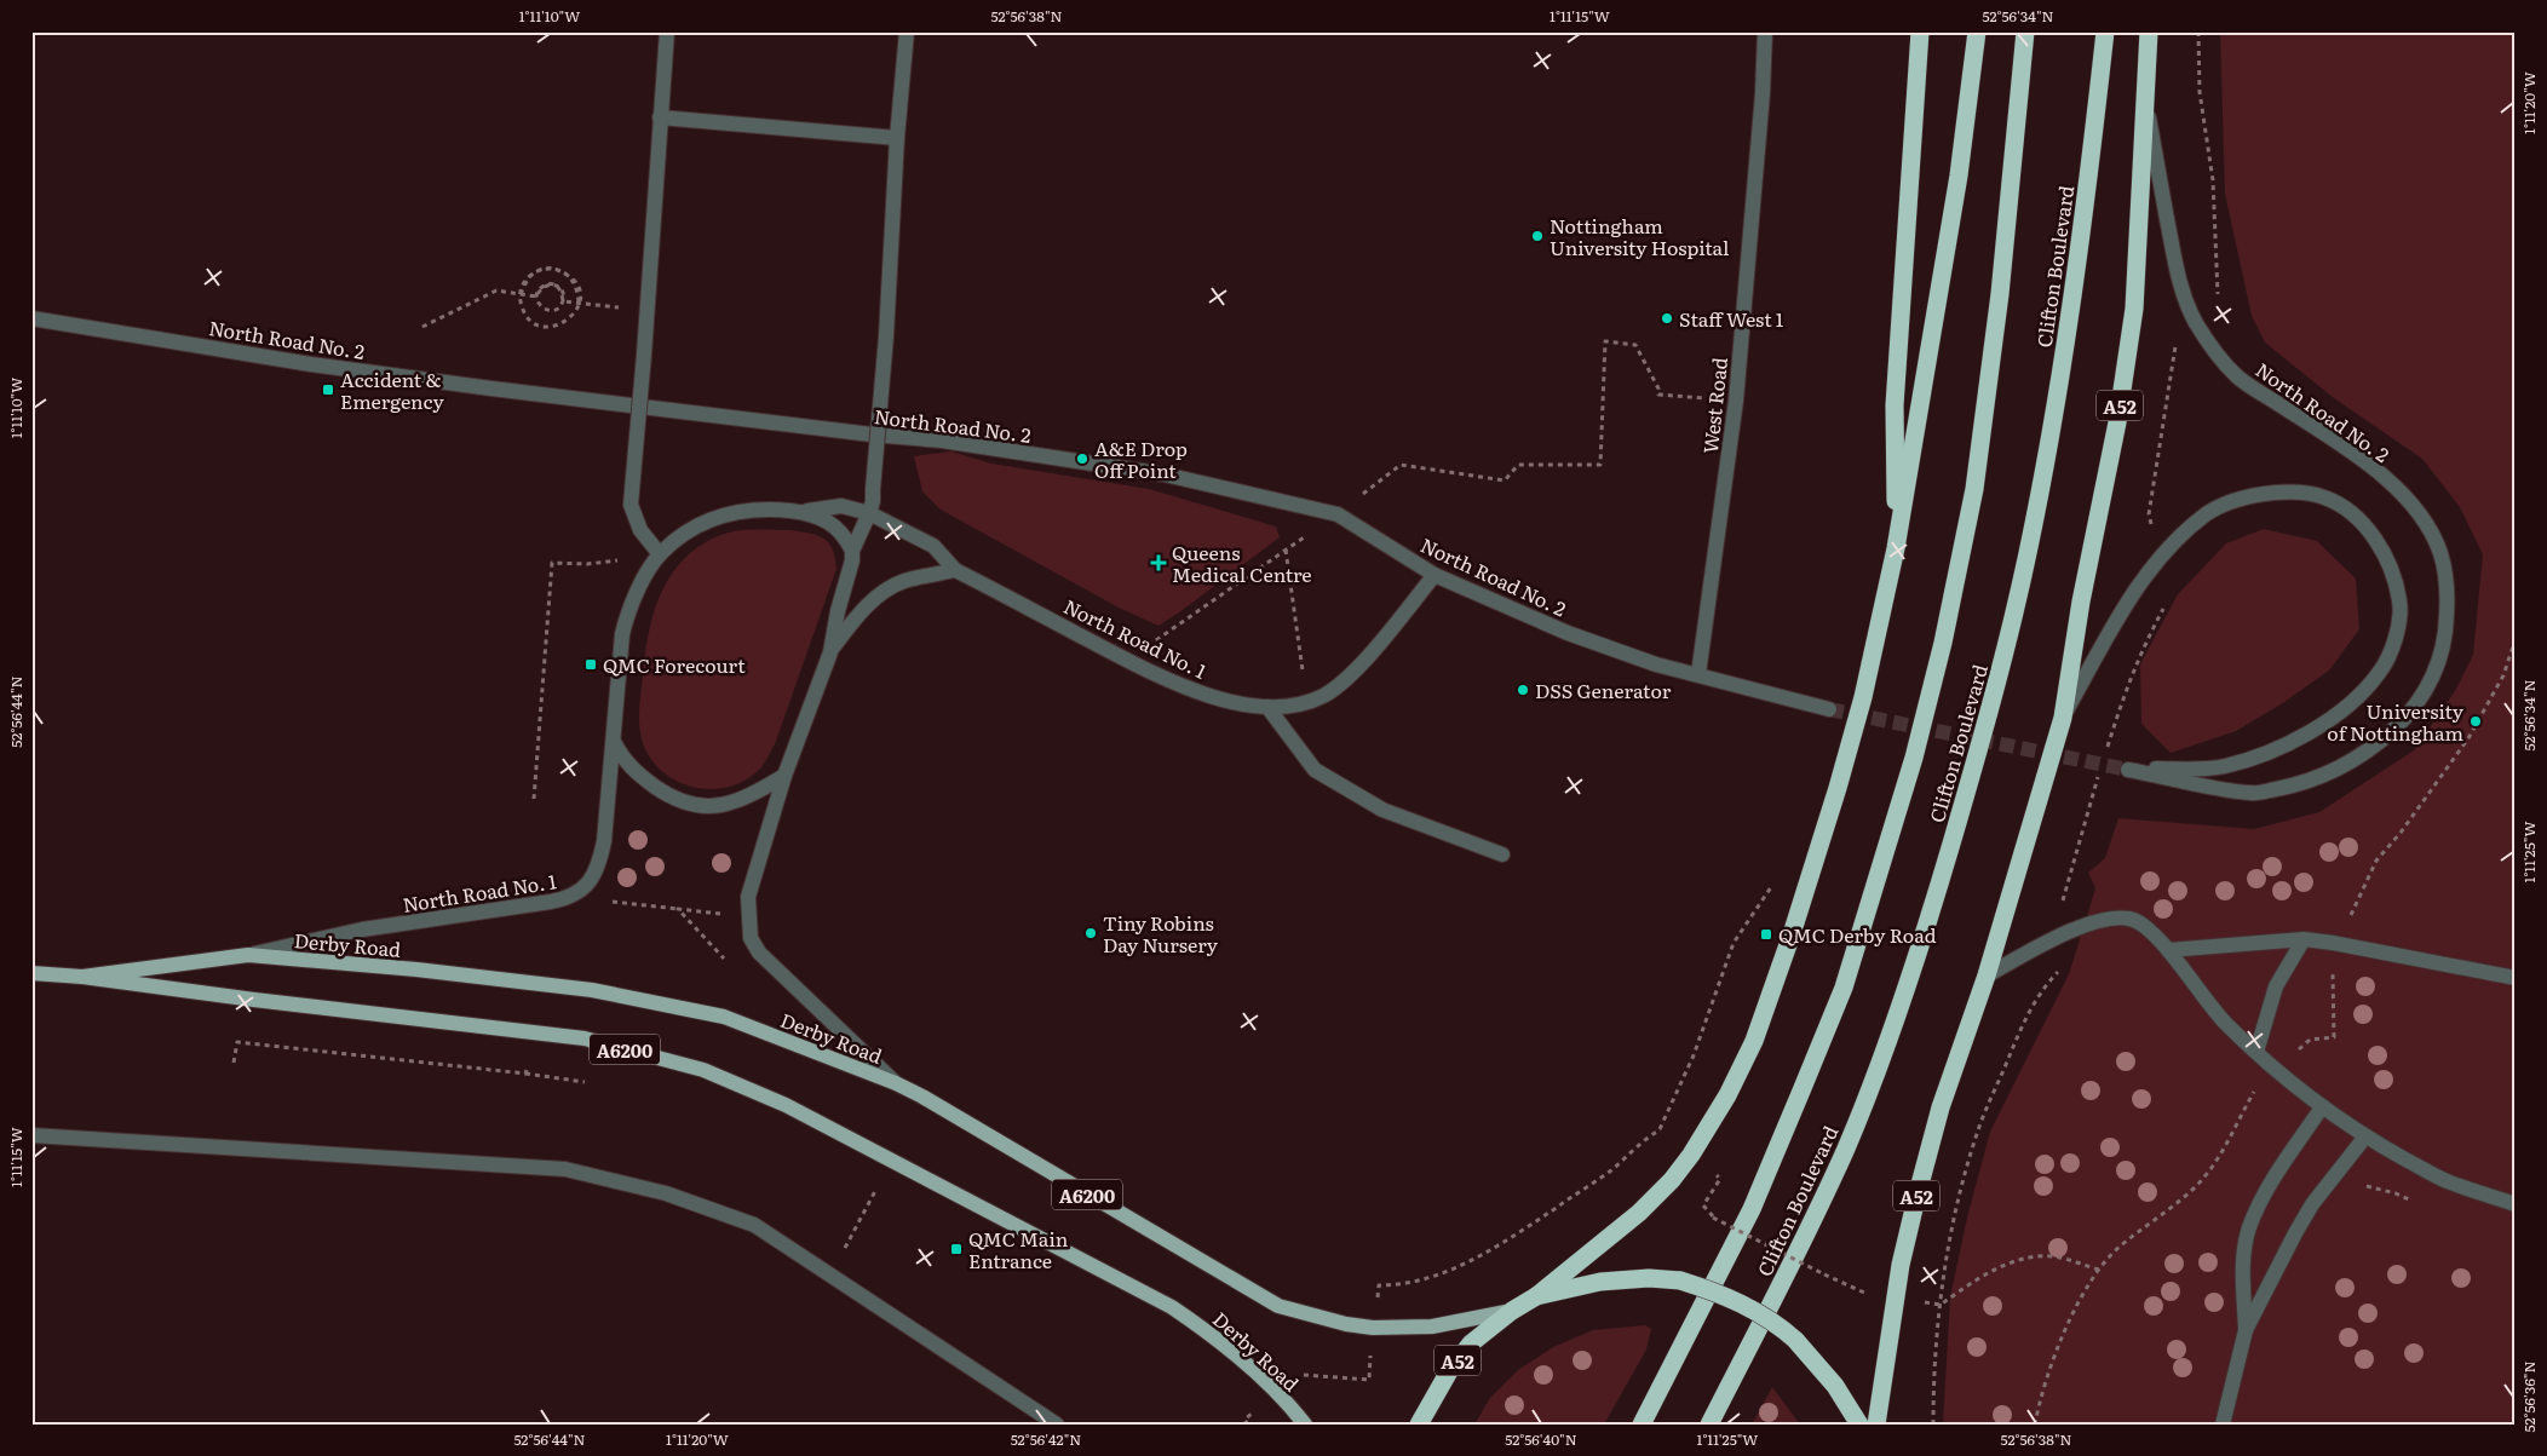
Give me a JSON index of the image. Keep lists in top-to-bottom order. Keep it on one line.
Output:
{"streets":{"highway":["Clifton Boulevard","A52"],"main road":["Derby Road","A6200"],"street":["North Road No. 2","West Road","North Road No. 1"]},"crossings":[["North Road No. 2","West Road"],["North Road No. 2","A52"],["North Road No. 2","North Road No. 1"],["A52","Derby Road"],["North Road No. 1","Derby Road"]],"places":{"other":["Nottingham University Hospital","Staff West 1","A&E Drop Off Point","DSS Generator","University of Nottingham","Tiny Robins Day Nursery"],"transit":["Accident & Emergency","QMC Forecourt","QMC Derby Road","QMC Main Entrance"],"health":["Queens Medical Centre"]},"coordinates":["1°11'10\"W","52°56'38\"N","1°11'15\"W","52°56'34\"N","1°11'20\"W","52°56'44\"N","1°11'25\"W","52°56'36\"N","52°56'42\"N","52°56'40\"N"]}
